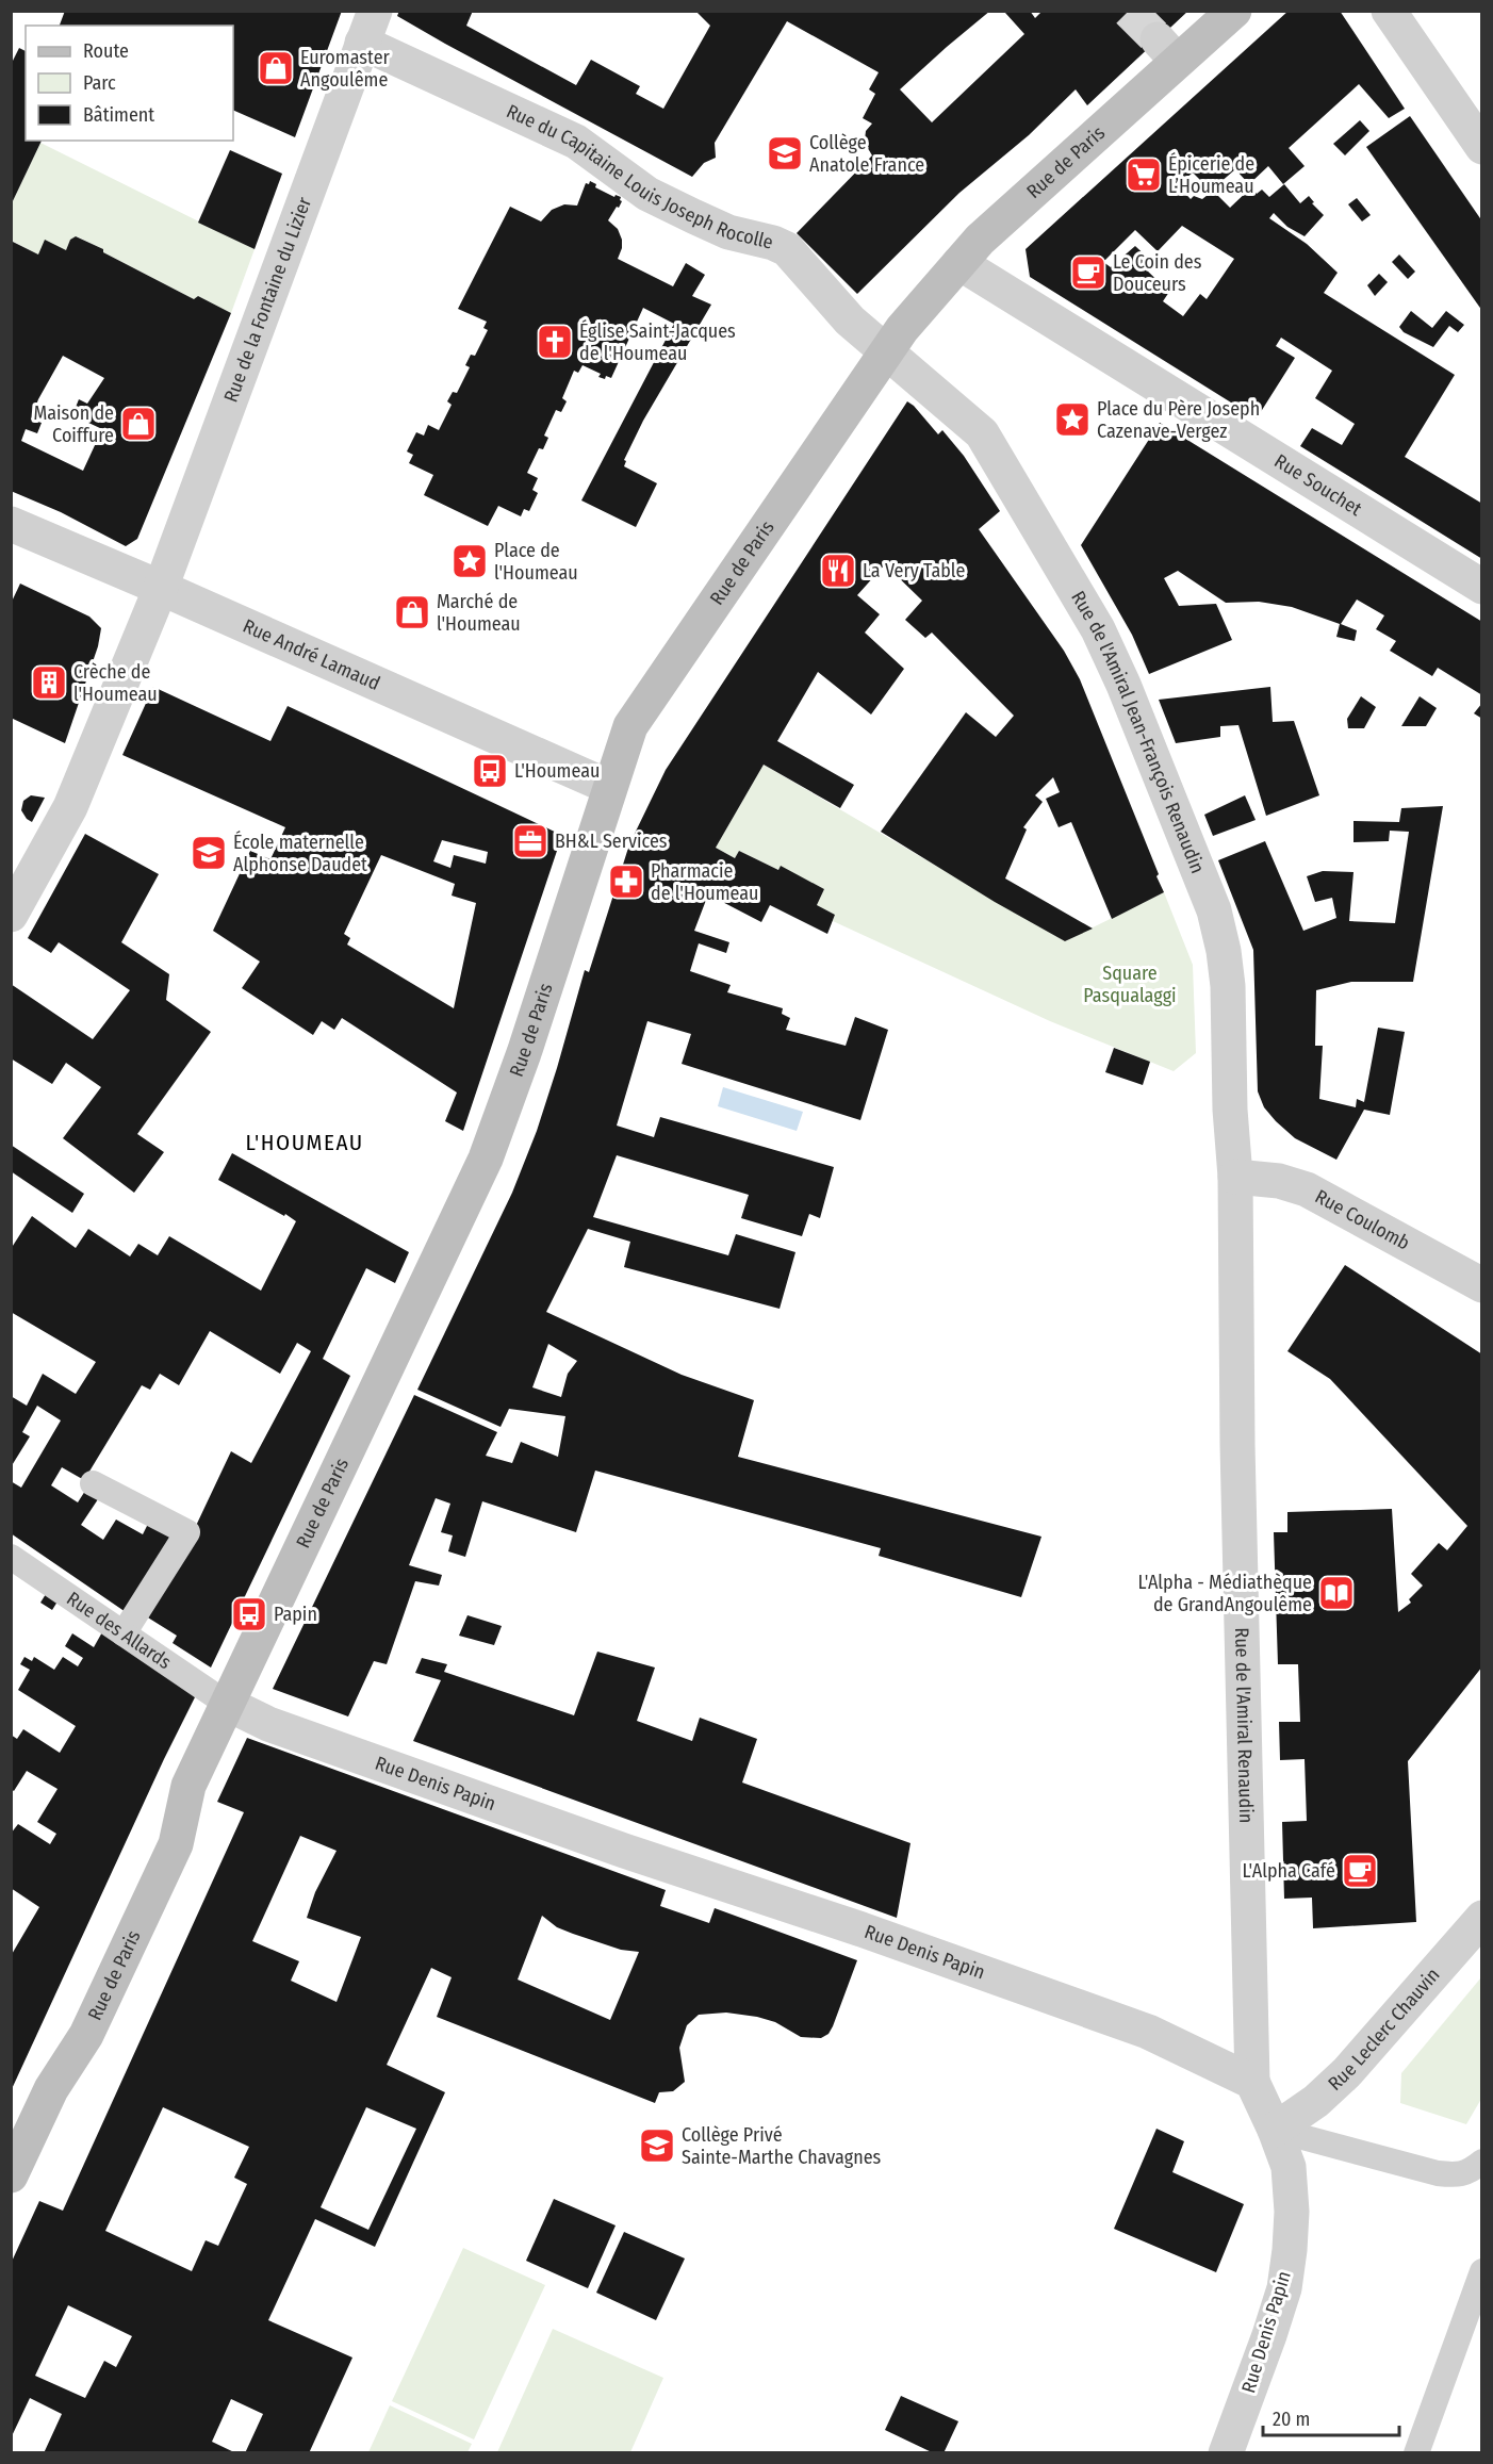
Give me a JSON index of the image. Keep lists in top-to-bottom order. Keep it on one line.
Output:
{"streets":{"street":["Rue de Paris","Rue du Capitaine Louis Joseph Rocolle","Rue de la Fontaine du Lizier","Rue Souchet","Rue André Lamaud","Rue de l'Amiral Jean-François Renaudin","Rue Coulomb","Rue de l'Amiral Renaudin","Rue Denis Papin","Rue Leclerc Chauvin"],"lane":["Rue des Allards"]},"crossings":[["Rue de Paris","Rue du Capitaine Louis Joseph Rocolle"],["Rue de Paris","Rue Souchet"],["Rue de Paris","Rue André Lamaud"],["Rue de Paris","Rue de l'Amiral Jean-François Renaudin"],["Rue de Paris","Rue des Allards"],["Rue de Paris","Rue Denis Papin"],["Rue du Capitaine Louis Joseph Rocolle","Rue de la Fontaine du Lizier"],["Rue du Capitaine Louis Joseph Rocolle","Rue de l'Amiral Jean-François Renaudin"],["Rue de la Fontaine du Lizier","Rue André Lamaud"],["Rue de l'Amiral Jean-François Renaudin","Rue Coulomb"],["Rue de l'Amiral Jean-François Renaudin","Rue de l'Amiral Renaudin"],["Rue Coulomb","Rue de l'Amiral Renaudin"],["Rue des Allards","Rue Denis Papin"],["Rue de l'Amiral Renaudin","Rue Denis Papin"],["Rue Denis Papin","Rue Leclerc Chauvin"]],"districts":["L'HOUMEAU"],"parks":["Square Pasqualaggi"],"places":{"shop":["Euromaster Angoulême","Maison de Coiffure","Marché de l'Houmeau"],"school or university":["Collège Anatole France","École maternelle Alphonse Daudet","Collège Privé Sainte-Marthe Chavagnes"],"supermarket":["Épicerie de L’Houmeau"],"cafe":["Le Coin des Douceurs","L'Alpha Café"],"church":["Église Saint-Jacques de l'Houmeau"],"place":["Place du Père Joseph Cazenave-Vergez","Place de l'Houmeau"],"restaurant":["La Very Table"],"building":["Crèche de l'Houmeau"],"bus stop":["L'Houmeau","Papin"],"office":["BH&L Services"],"pharmacy":["Pharmacie de l'Houmeau"],"library":["L'Alpha - Médiathèque de GrandAngoulême"]},"legend":["Route","Parc","Bâtiment"],"scale_bar":"20 m"}
